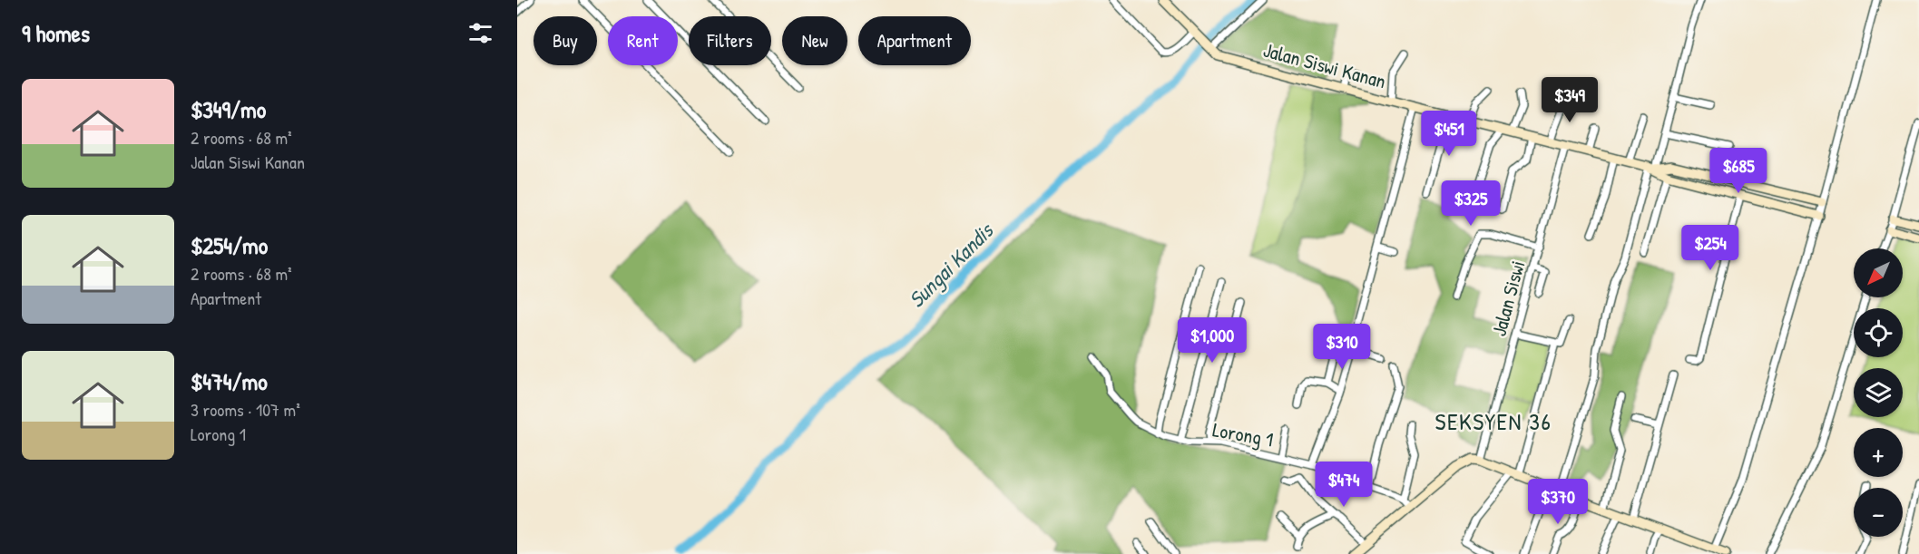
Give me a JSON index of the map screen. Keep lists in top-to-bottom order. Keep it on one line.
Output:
{"streets":{"street":["Jalan Siswi Kanan","Jalan Siswi","Lorong 1"]},"crossings":[["Jalan Siswi Kanan","Jalan Siswi"]],"districts":["SEKSYEN 36"],"water":["Sungai Kandis"],"north":"bottom left","page":{"heading":"9 homes","chip":["Buy","Rent","Filters","New","Apartment"],"list":[{"name":"$349/mo","note":"2 rooms · 68 m² · Jalan Siswi Kanan"},{"name":"$254/mo","note":"2 rooms · 68 m² · Apartment"},{"name":"$474/mo","note":"3 rooms · 107 m² · Lorong 1"}],"price":["$349","$451","$685","$325","$254","$1,000","$310","$474","$370"],"map_buttons":["+","−"]}}
